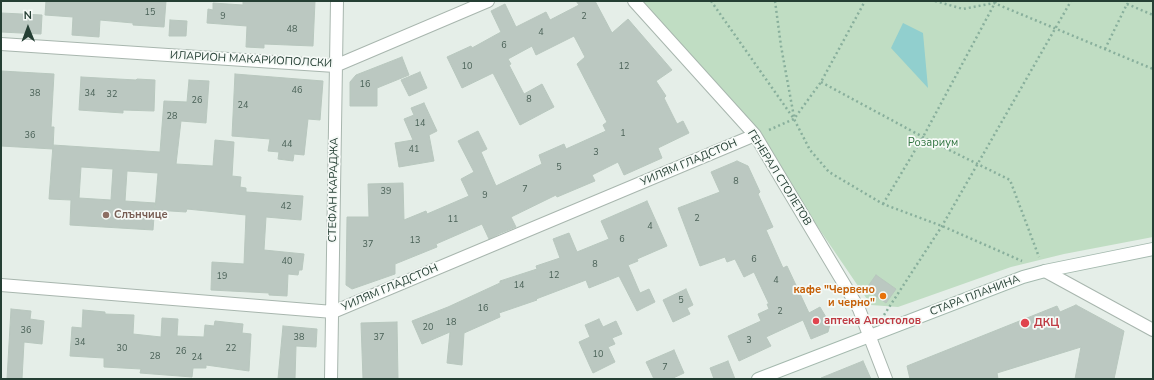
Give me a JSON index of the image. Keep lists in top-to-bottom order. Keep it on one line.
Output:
{"streets":{"street":["ИЛАРИОН МАКАРИОПОЛСКИ","УИЛЯМ ГЛАДСТОН","ГЕНЕРАЛ СТОЛЕТОВ","СТЕФАН КАРАДЖА","СТАРА ПЛАНИНА"]},"crossings":[["ИЛАРИОН МАКАРИОПОЛСКИ","СТЕФАН КАРАДЖА"],["УИЛЯМ ГЛАДСТОН","ГЕНЕРАЛ СТОЛЕТОВ"],["УИЛЯМ ГЛАДСТОН","СТЕФАН КАРАДЖА"],["ГЕНЕРАЛ СТОЛЕТОВ","СТАРА ПЛАНИНА"]],"parks":["Розариум"],"places":["Слънчице","кафе \"Червено и черно\"","аптека Апостолов","ДКЦ"],"house_numbers":["15","9","2","48","4","6","10","12","16","46","38","34","32","8","26","24","28","14","1","36","44","41","3","5","8","7","39","9","42","2","11","4","6","13","37","6","40","8","12","19","4","14","5","16","2","18","20","36","38","37","3","34","30","22","26","10","28","24","7"],"north":"top"}
